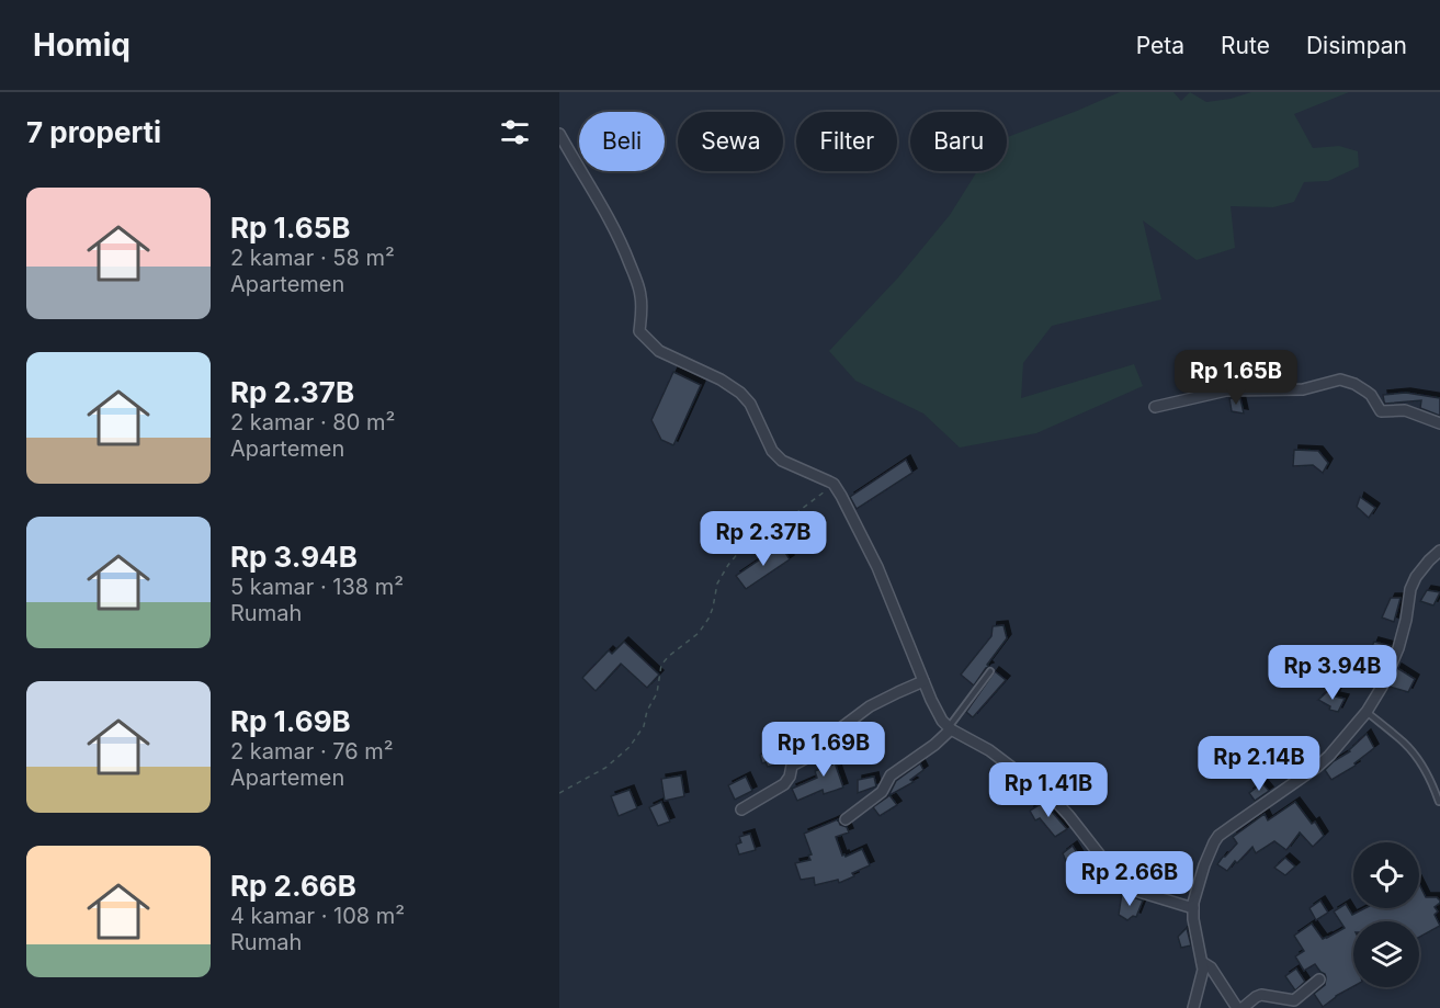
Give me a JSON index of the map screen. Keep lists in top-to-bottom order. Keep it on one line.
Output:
{"page":{"header":"Homiq","nav":["Peta","Rute","Disimpan"],"heading":"7 properti","chip":["Beli","Sewa","Filter","Baru"],"list":[{"name":"Rp 1.65B","note":"2 kamar · 58 m² · Apartemen"},{"name":"Rp 2.37B","note":"2 kamar · 80 m² · Apartemen"},{"name":"Rp 3.94B","note":"5 kamar · 138 m² · Rumah"},{"name":"Rp 1.69B","note":"2 kamar · 76 m² · Apartemen"},{"name":"Rp 2.66B","note":"4 kamar · 108 m² · Rumah"}],"price":["Rp 1.65B","Rp 2.37B","Rp 3.94B","Rp 1.69B","Rp 2.14B","Rp 1.41B","Rp 2.66B"]}}
